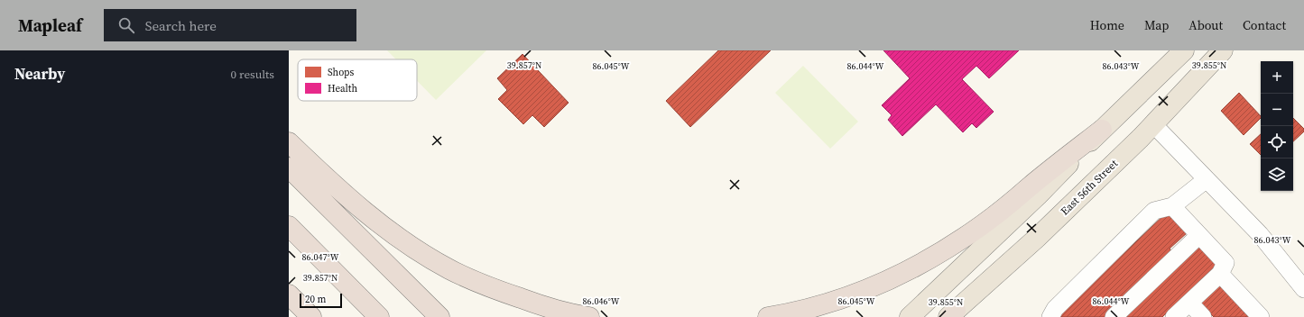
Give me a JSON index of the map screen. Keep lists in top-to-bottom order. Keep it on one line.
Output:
{"streets":{"main road":["East 56th Street"]},"legend":["Shops","Health"],"scale_bar":"20 m","page":{"header":"Mapleaf","search":"Search here","nav":["Home","Map","About","Contact"],"heading":["Nearby","0 results"],"map_buttons":["+","−"],"scale":"20 m"},"coordinates":["39.857°N","39.855°N","86.045°W","86.044°W","86.043°W","86.047°W","86.046°W"]}
